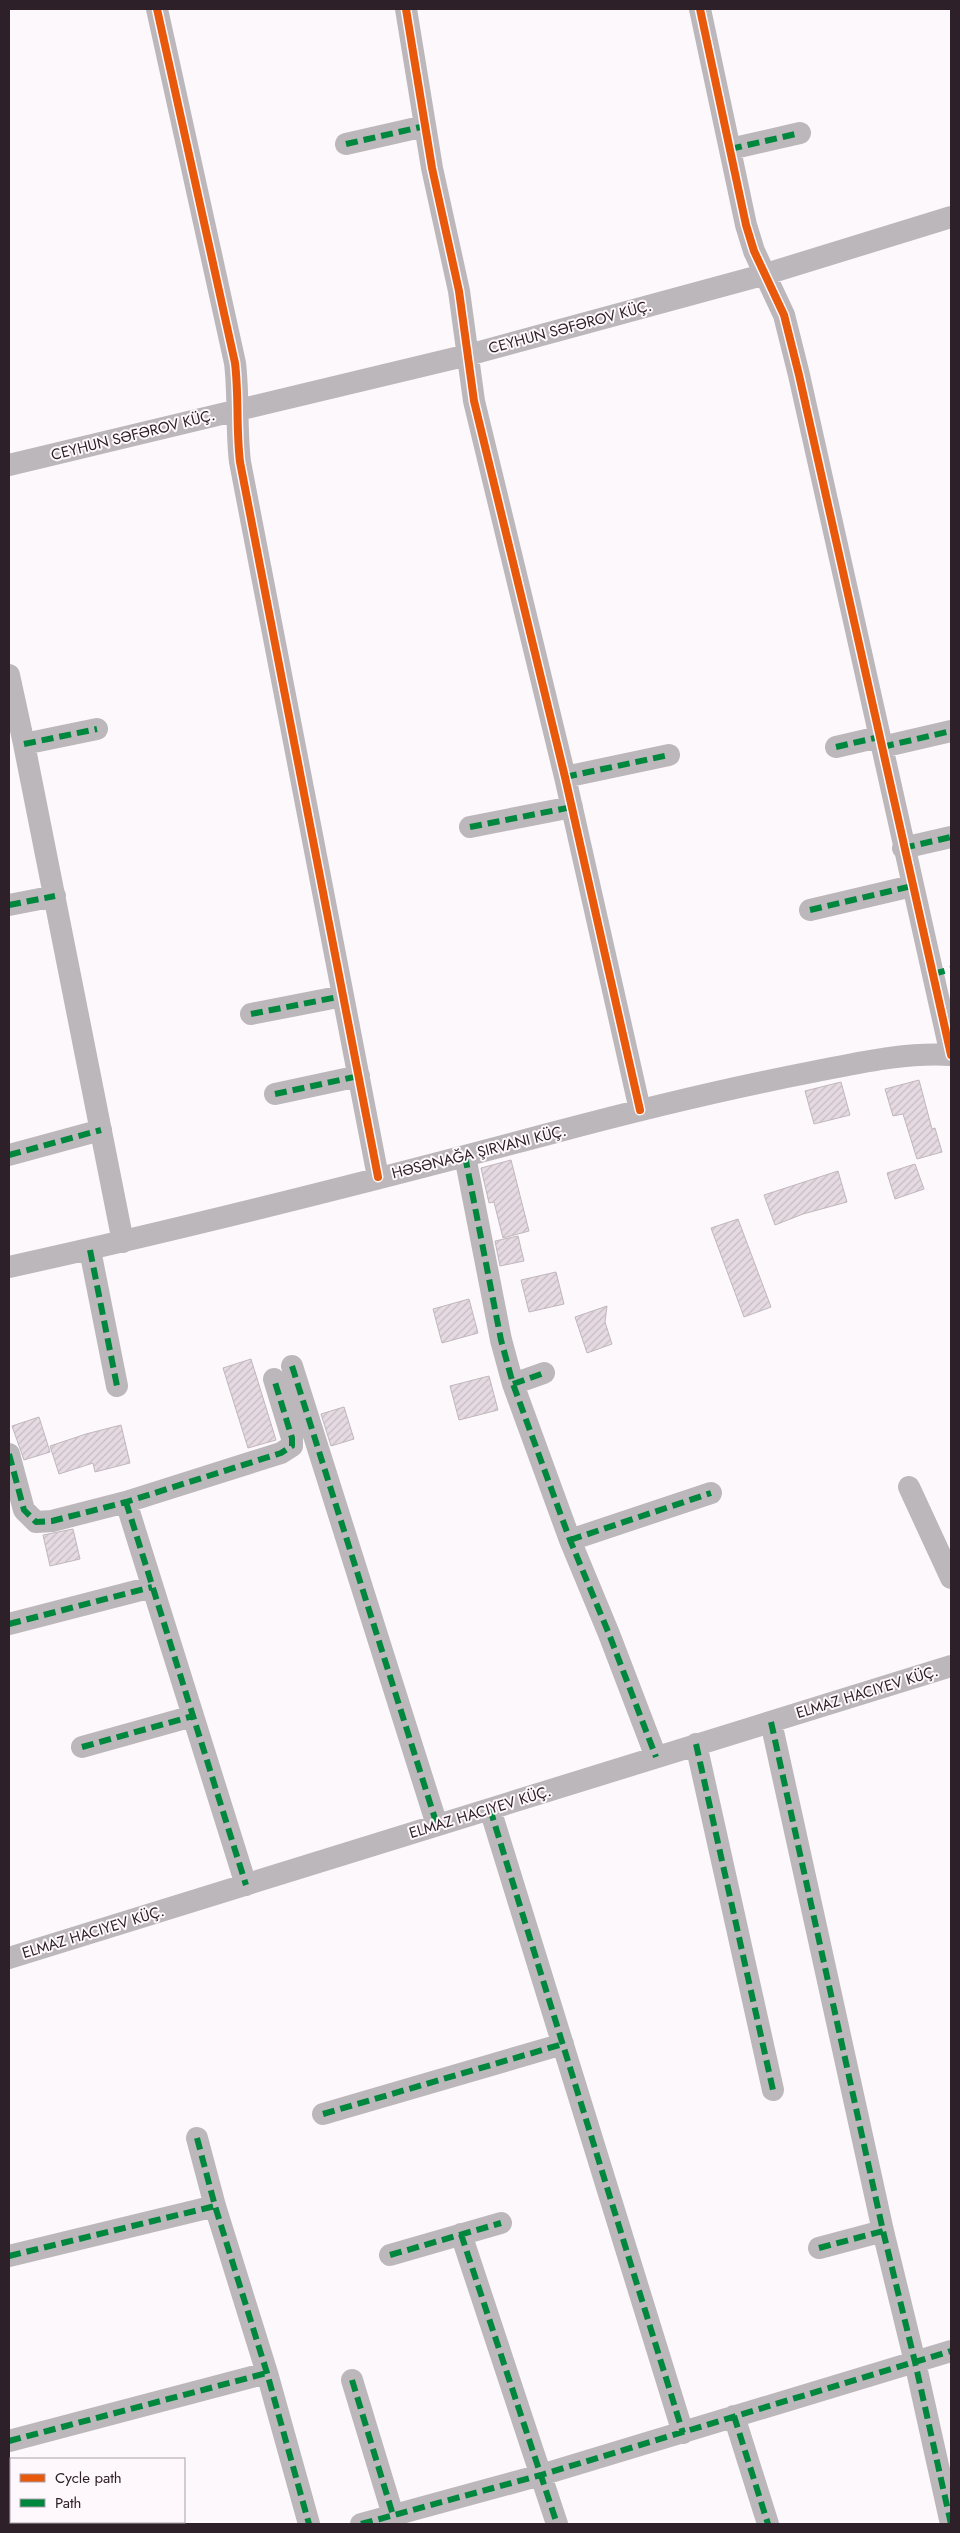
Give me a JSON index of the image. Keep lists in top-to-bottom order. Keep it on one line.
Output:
{"streets":{"street":["CEYHUN SƏFƏROV KÜÇ.","HƏSƏNAĞA ŞIRVANI KÜÇ."]},"legend":["Cycle path","Path"]}
